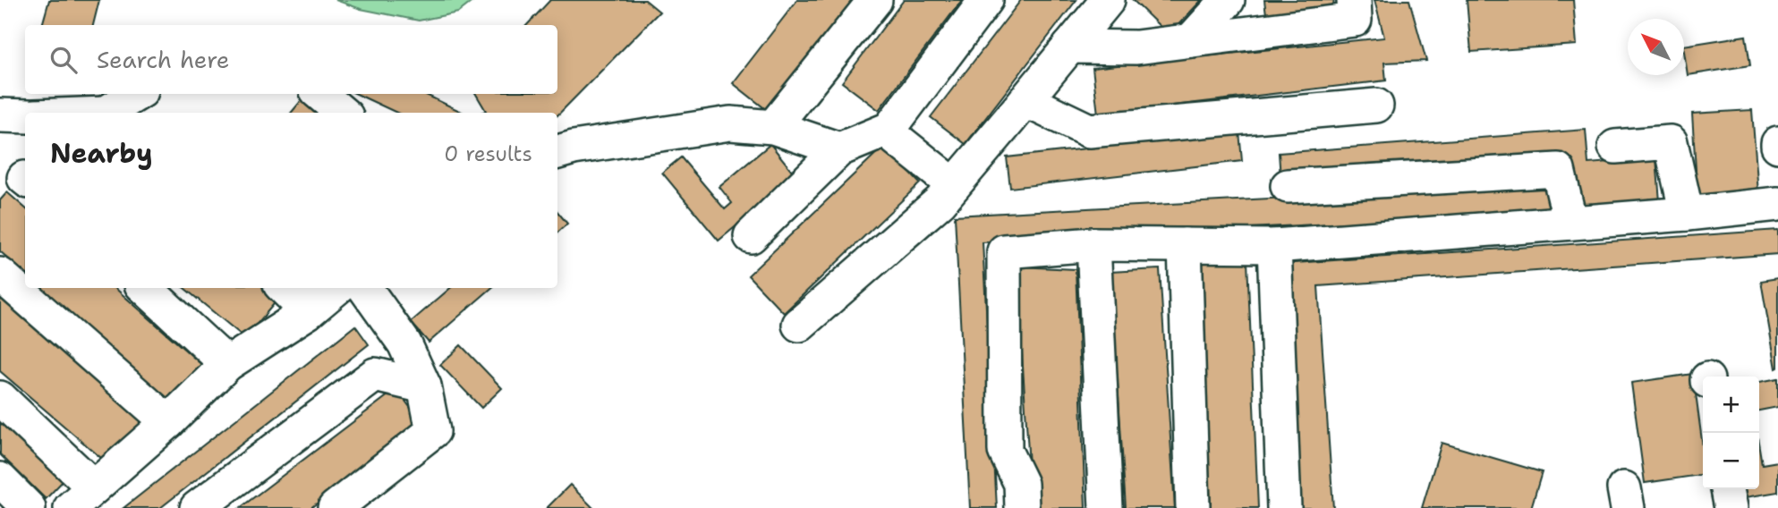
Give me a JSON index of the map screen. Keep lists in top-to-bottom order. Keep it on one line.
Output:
{"north":"top left","page":{"search":"Search here","heading":["Nearby","0 results"],"map_buttons":["+","−"]}}
